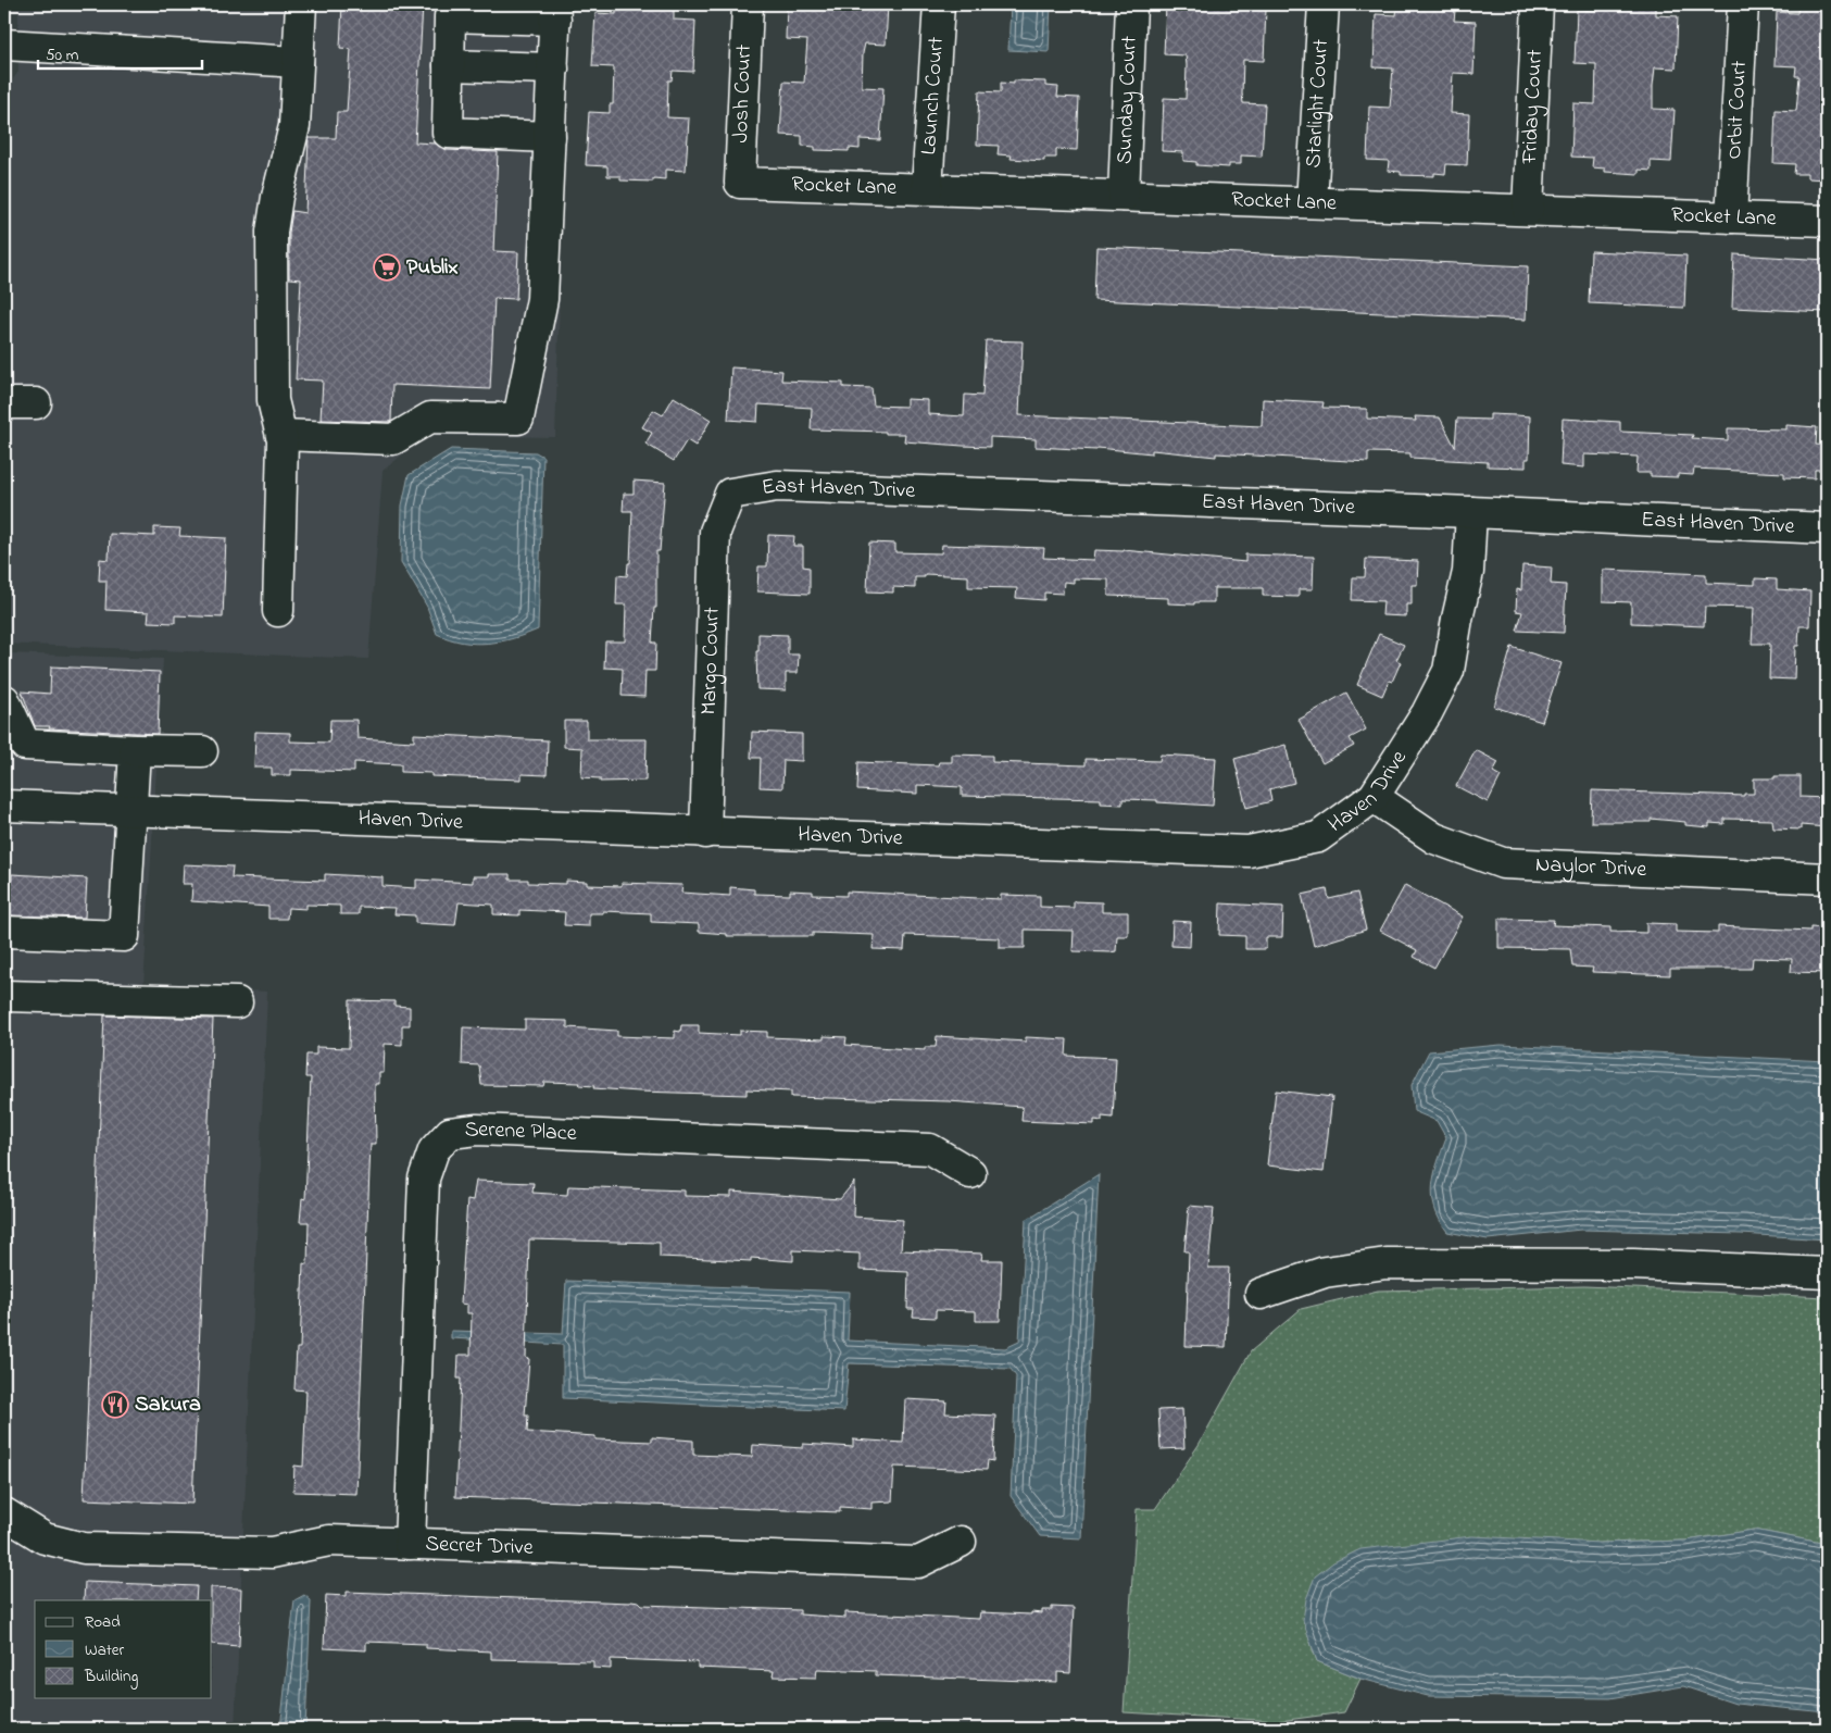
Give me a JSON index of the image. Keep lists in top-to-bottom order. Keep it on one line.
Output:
{"streets":{"street":["Josh Court","Launch Court","Sunday Court","Starlight Court","Friday Court","Orbit Court","Rocket Lane","East Haven Drive","Margo Court","Haven Drive","Naylor Drive","Serene Place","Secret Drive"]},"crossings":[["Josh Court","Rocket Lane"],["Launch Court","Rocket Lane"],["Sunday Court","Rocket Lane"],["Starlight Court","Rocket Lane"],["Friday Court","Rocket Lane"],["Orbit Court","Rocket Lane"],["East Haven Drive","Margo Court"],["East Haven Drive","Haven Drive"],["Margo Court","Haven Drive"],["Haven Drive","Naylor Drive"],["Serene Place","Secret Drive"]],"places":{"supermarket":["Publix"],"restaurant":["Sakura"]},"legend":["Road","Water","Building"],"scale_bar":"50 m"}
